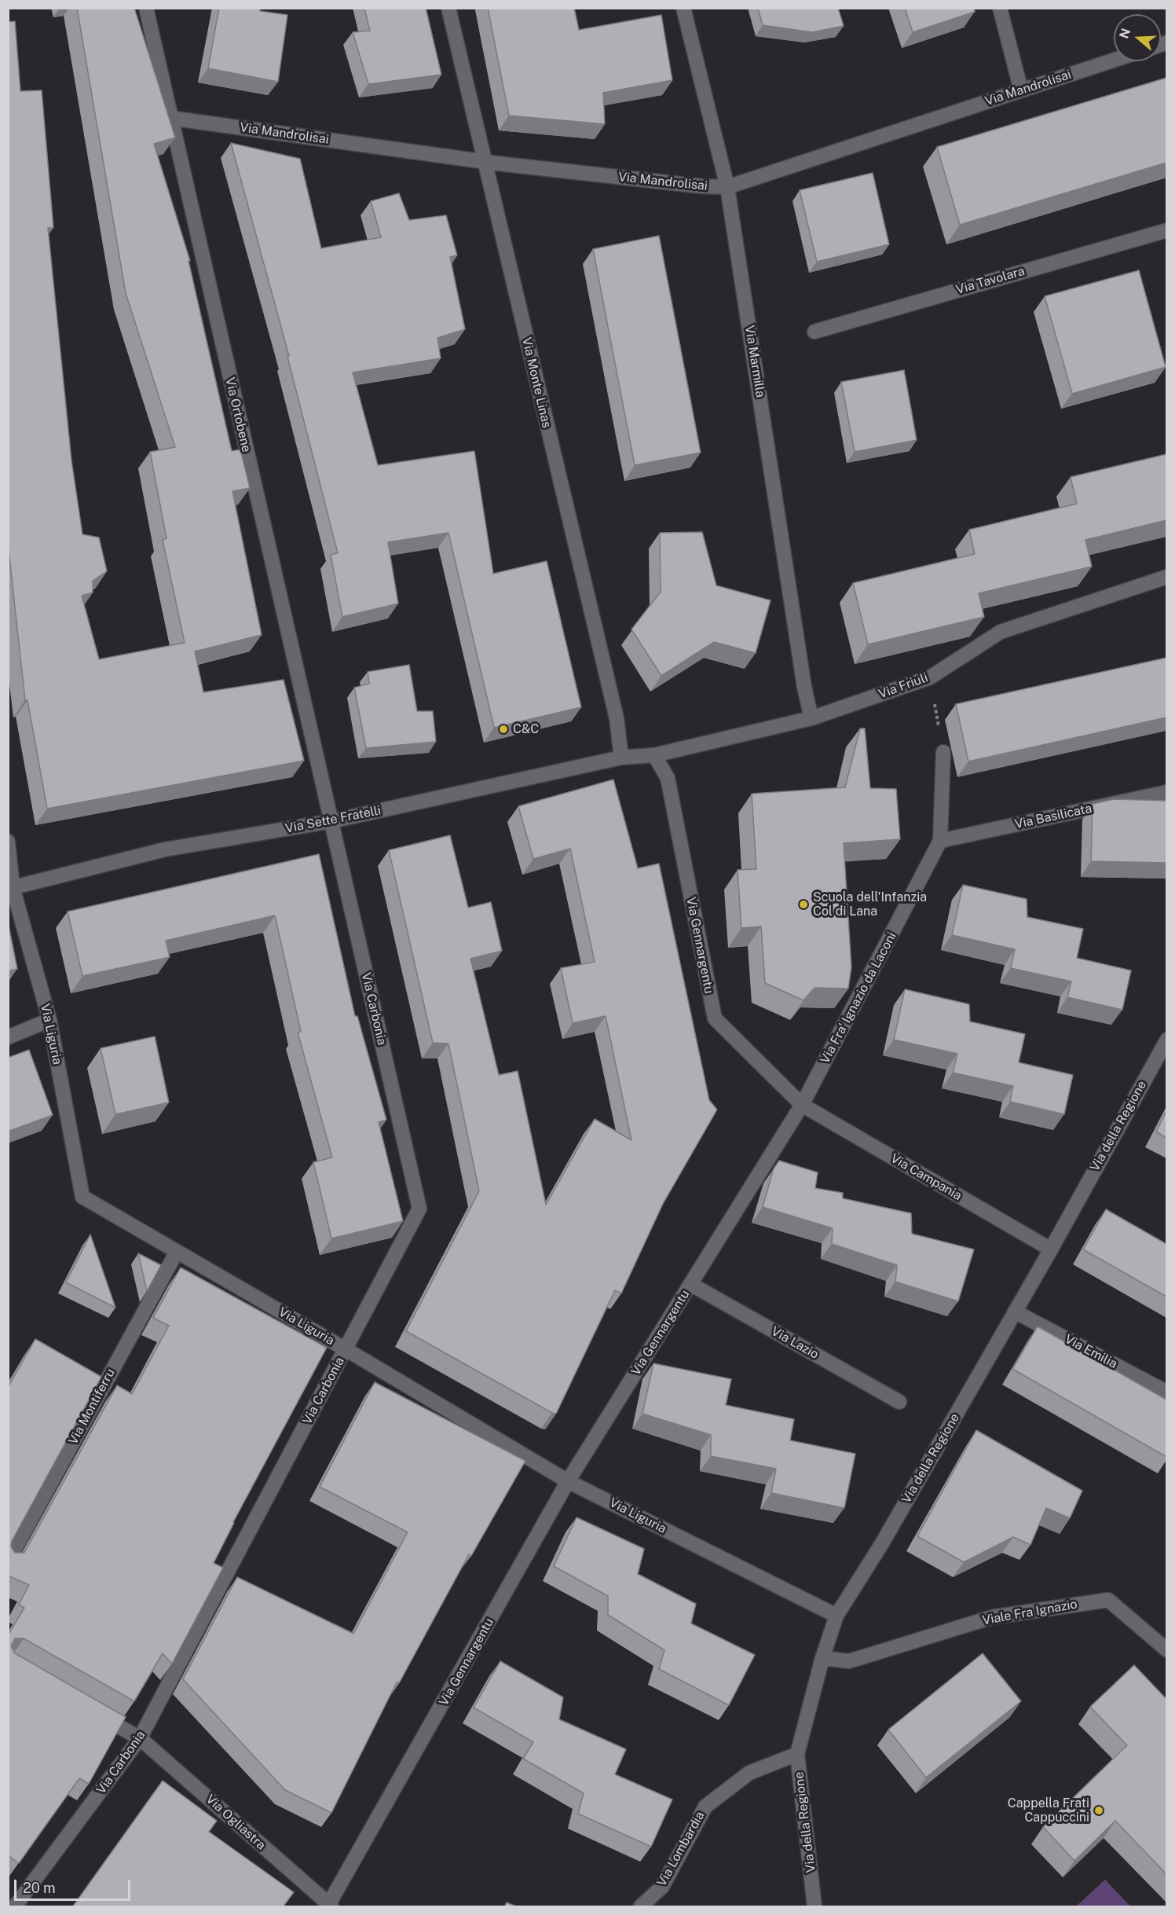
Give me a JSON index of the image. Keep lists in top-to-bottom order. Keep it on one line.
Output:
{"streets":{"street":["Via Mandrolisai","Via Tavolara","Via Marmilla","Via Monte Linas","Via Ortobene","Via Friuli","Via Basilicata","Via Sette Fratelli","Via Gennargentu","Via Fra' Ignazio da Laconi","Via Carbonia","Via Liguria","Via della Regione","Via Campania","Via Lazio","Via Emilia","Via Montiferru","Viale Fra Ignazio","Via Ogliastra","Via Lombardia"]},"crossings":[["Via Mandrolisai","Via Marmilla"],["Via Mandrolisai","Via Monte Linas"],["Via Mandrolisai","Via Ortobene"],["Via Marmilla","Via Friuli"],["Via Monte Linas","Via Sette Fratelli"],["Via Ortobene","Via Sette Fratelli"],["Via Ortobene","Via Carbonia"],["Via Friuli","Via Sette Fratelli"],["Via Friuli","Via Gennargentu"],["Via Basilicata","Via Fra' Ignazio da Laconi"],["Via Sette Fratelli","Via Gennargentu"],["Via Sette Fratelli","Via Carbonia"],["Via Sette Fratelli","Via Liguria"],["Via Gennargentu","Via Fra' Ignazio da Laconi"],["Via Gennargentu","Via Liguria"],["Via Gennargentu","Via Campania"],["Via Gennargentu","Via Lazio"],["Via Gennargentu","Via Ogliastra"],["Via Fra' Ignazio da Laconi","Via Campania"],["Via Carbonia","Via Liguria"],["Via Carbonia","Via Ogliastra"],["Via Liguria","Via della Regione"],["Via Liguria","Via Montiferru"],["Via della Regione","Via Campania"],["Via della Regione","Via Emilia"],["Via della Regione","Viale Fra Ignazio"],["Via della Regione","Via Lombardia"]],"places":["C&C","Scuola dell'Infanzia Col di Lana","Cappella Frati Cappuccini"],"scale_bar":"20 m","north":"left"}
